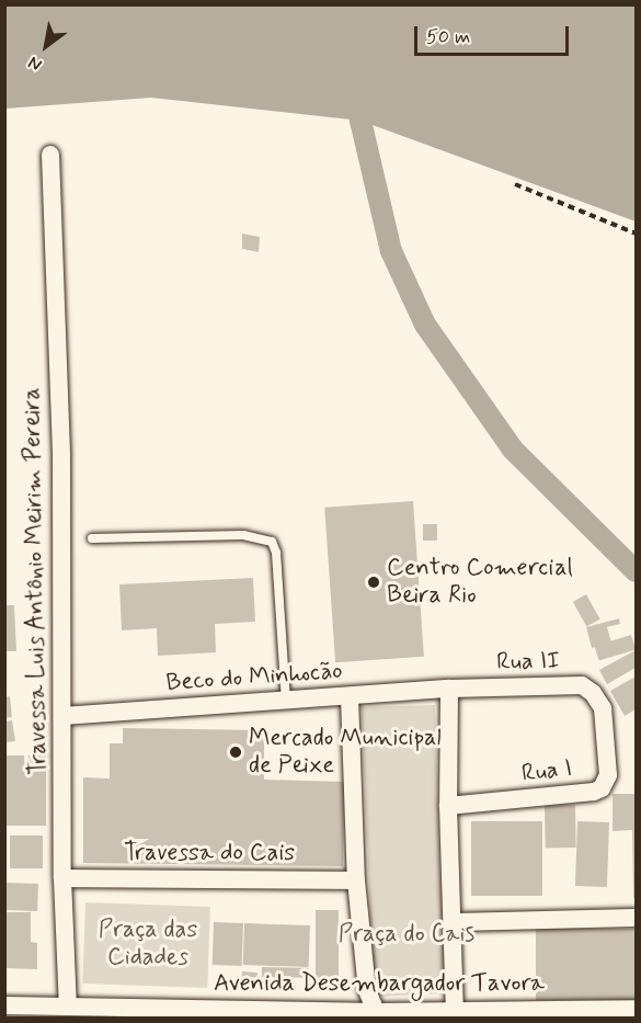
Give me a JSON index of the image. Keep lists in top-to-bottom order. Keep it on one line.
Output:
{"streets":{"street":["Travessa Luis Antônio Meirim Pereira","Rua II","Beco do Minhocão","Rua I","Travessa do Cais","Avenida Desembargador Tavora"]},"crossings":[["Travessa Luis Antônio Meirim Pereira","Beco do Minhocão"],["Travessa Luis Antônio Meirim Pereira","Travessa do Cais"],["Travessa Luis Antônio Meirim Pereira","Avenida Desembargador Tavora"],["Rua II","Beco do Minhocão"],["Rua II","Rua I"]],"parks":["Praça das Cidades","Praça do Cais"],"places":["Centro Comercial Beira Rio","Mercado Municipal de Peixe"],"scale_bar":"50 m","north":"bottom left"}
